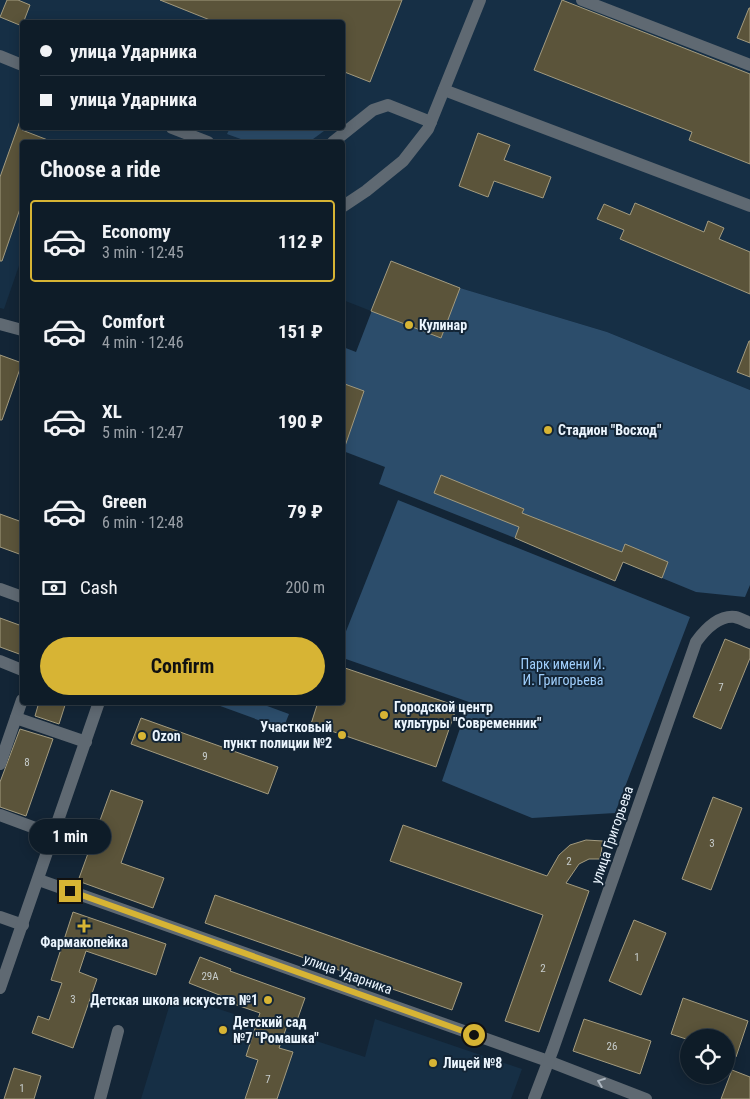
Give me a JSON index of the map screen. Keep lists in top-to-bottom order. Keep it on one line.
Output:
{"streets":{"street":["улица Григорьева","улица Ударника"]},"crossings":[["улица Григорьева","улица Ударника"]],"parks":["Парк имени И. И. Григорьева"],"places":{"other":["Кулинар","Стадион \"Восход\"","Городской центр культуры \"Современник\"","Участковый пункт полиции №2","Ozon","Детская школа искусств №1","Детский сад №7 \"Ромашка\"","Лицей №8"],"health":["Фармакопейка"]},"house_numbers":["7","9","8","3","2","1","2","29А","3","26","7","1"],"page":{"banner":["улица Ударника","улица Ударника"],"heading":"Choose a ride","list":[{"name":"Economy","note":"3 min · 12:45","value":"112 ₽"},{"name":"Comfort","note":"4 min · 12:46","value":"151 ₽"},{"name":"XL","note":"5 min · 12:47","value":"190 ₽"},{"name":"Green","note":"6 min · 12:48","value":"79 ₽"}],"pay":["Cash","200 m"],"buttons":"Confirm","bubble":"1 min"}}
